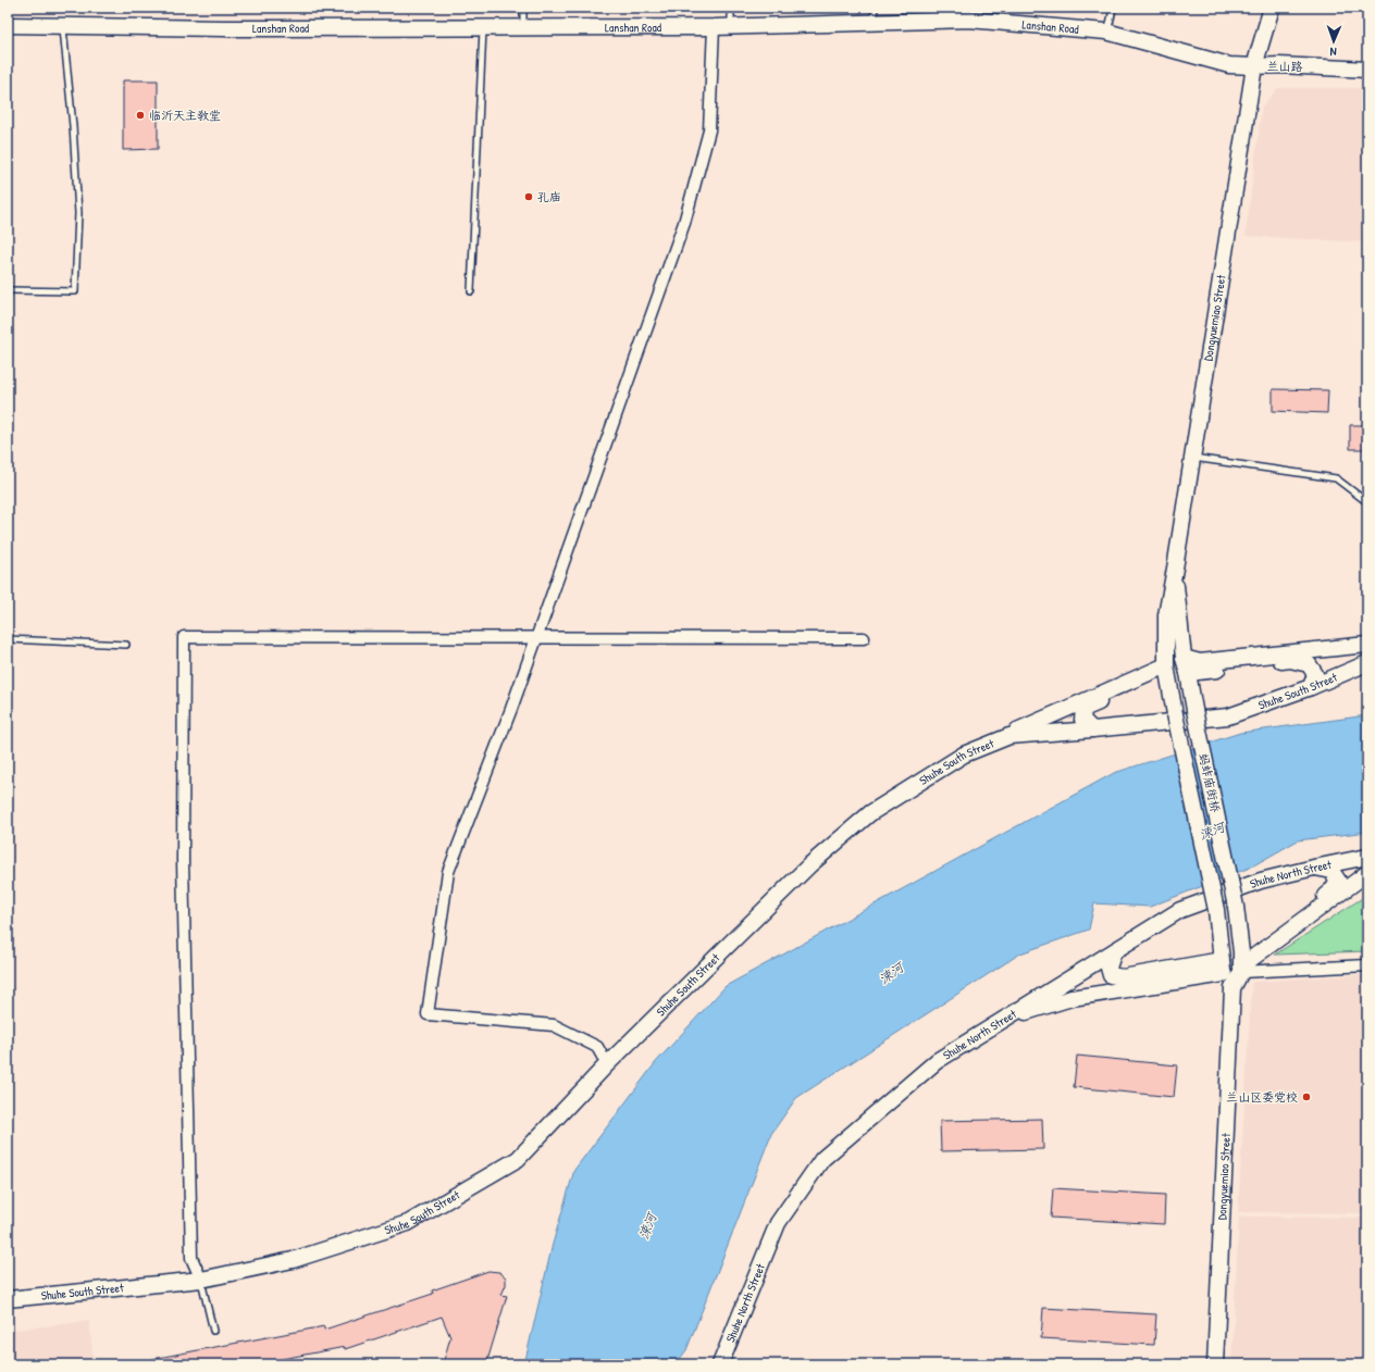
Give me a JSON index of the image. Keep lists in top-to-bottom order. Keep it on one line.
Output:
{"streets":{"main road":["Lanshan Road","兰山路","Dongyuemiao Street","Shuhe South Street","蚂蚱庙街桥","Shuhe North Street"]},"crossings":[["Lanshan Road","兰山路"],["Lanshan Road","Dongyuemiao Street"],["兰山路","Dongyuemiao Street"],["Dongyuemiao Street","蚂蚱庙街桥"]],"water":["涑河"],"places":["临沂天主教堂","孔庙","兰山区委党校"],"north":"bottom"}
